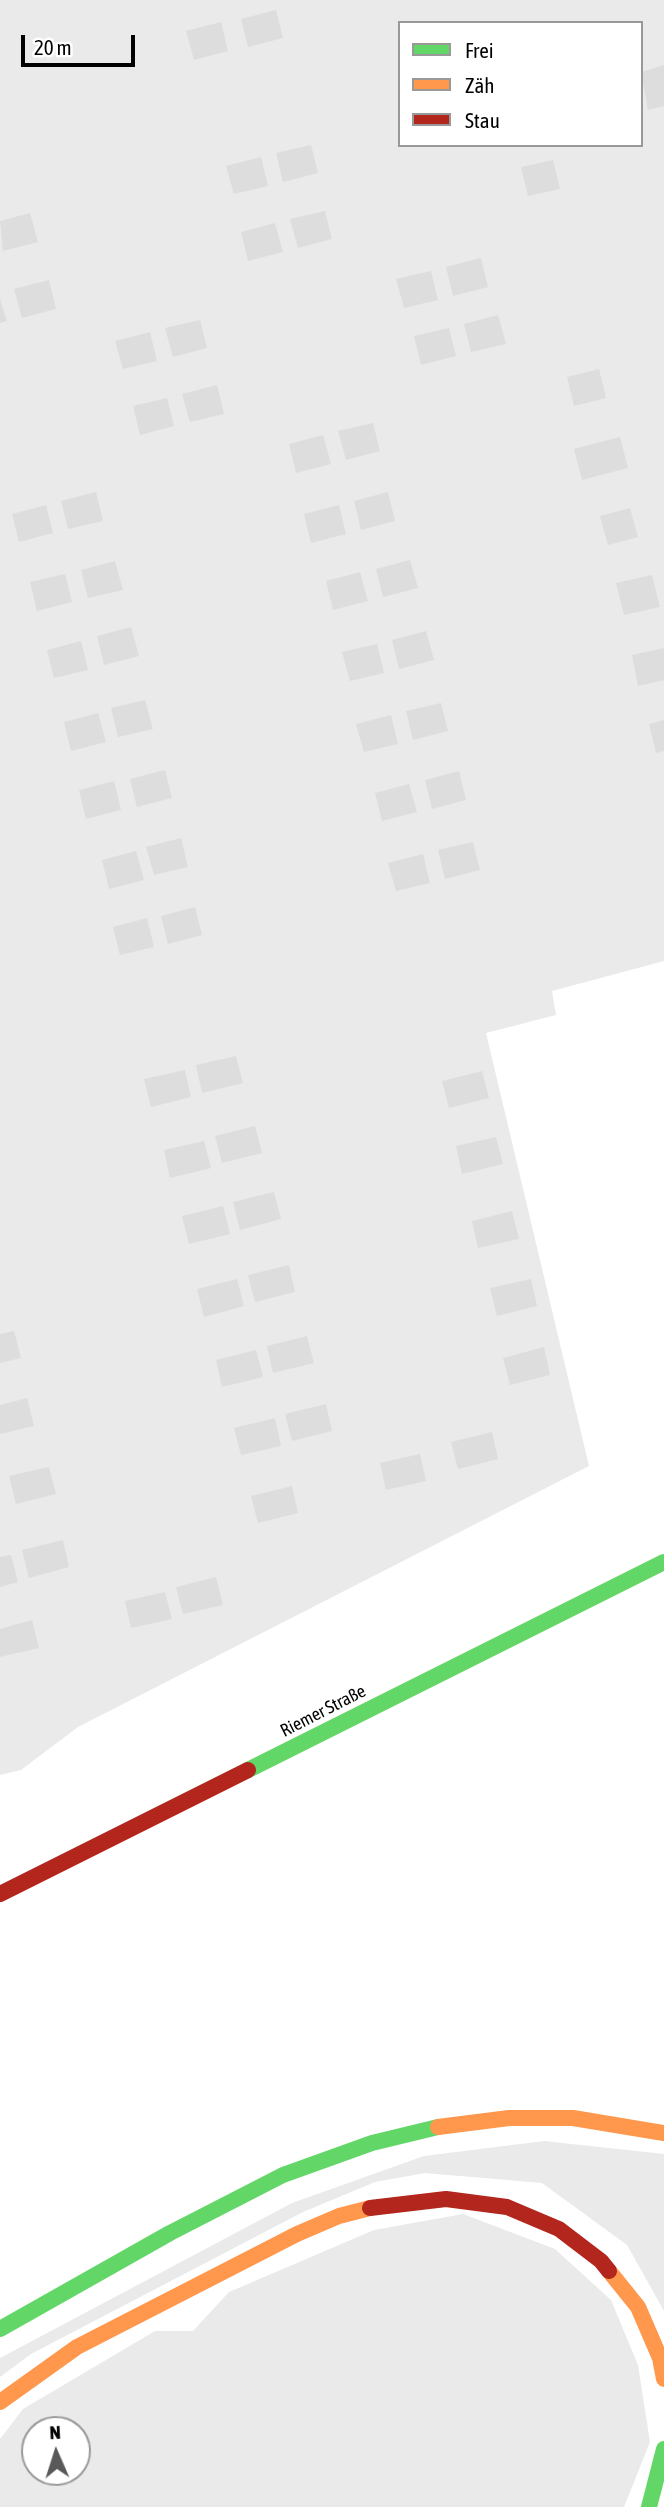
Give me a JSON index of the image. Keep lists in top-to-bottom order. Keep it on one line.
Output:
{"streets":{"main road":["Riemer Straße"]},"legend":["Frei","Zäh","Stau"],"scale_bar":"20 m","north":"top"}
